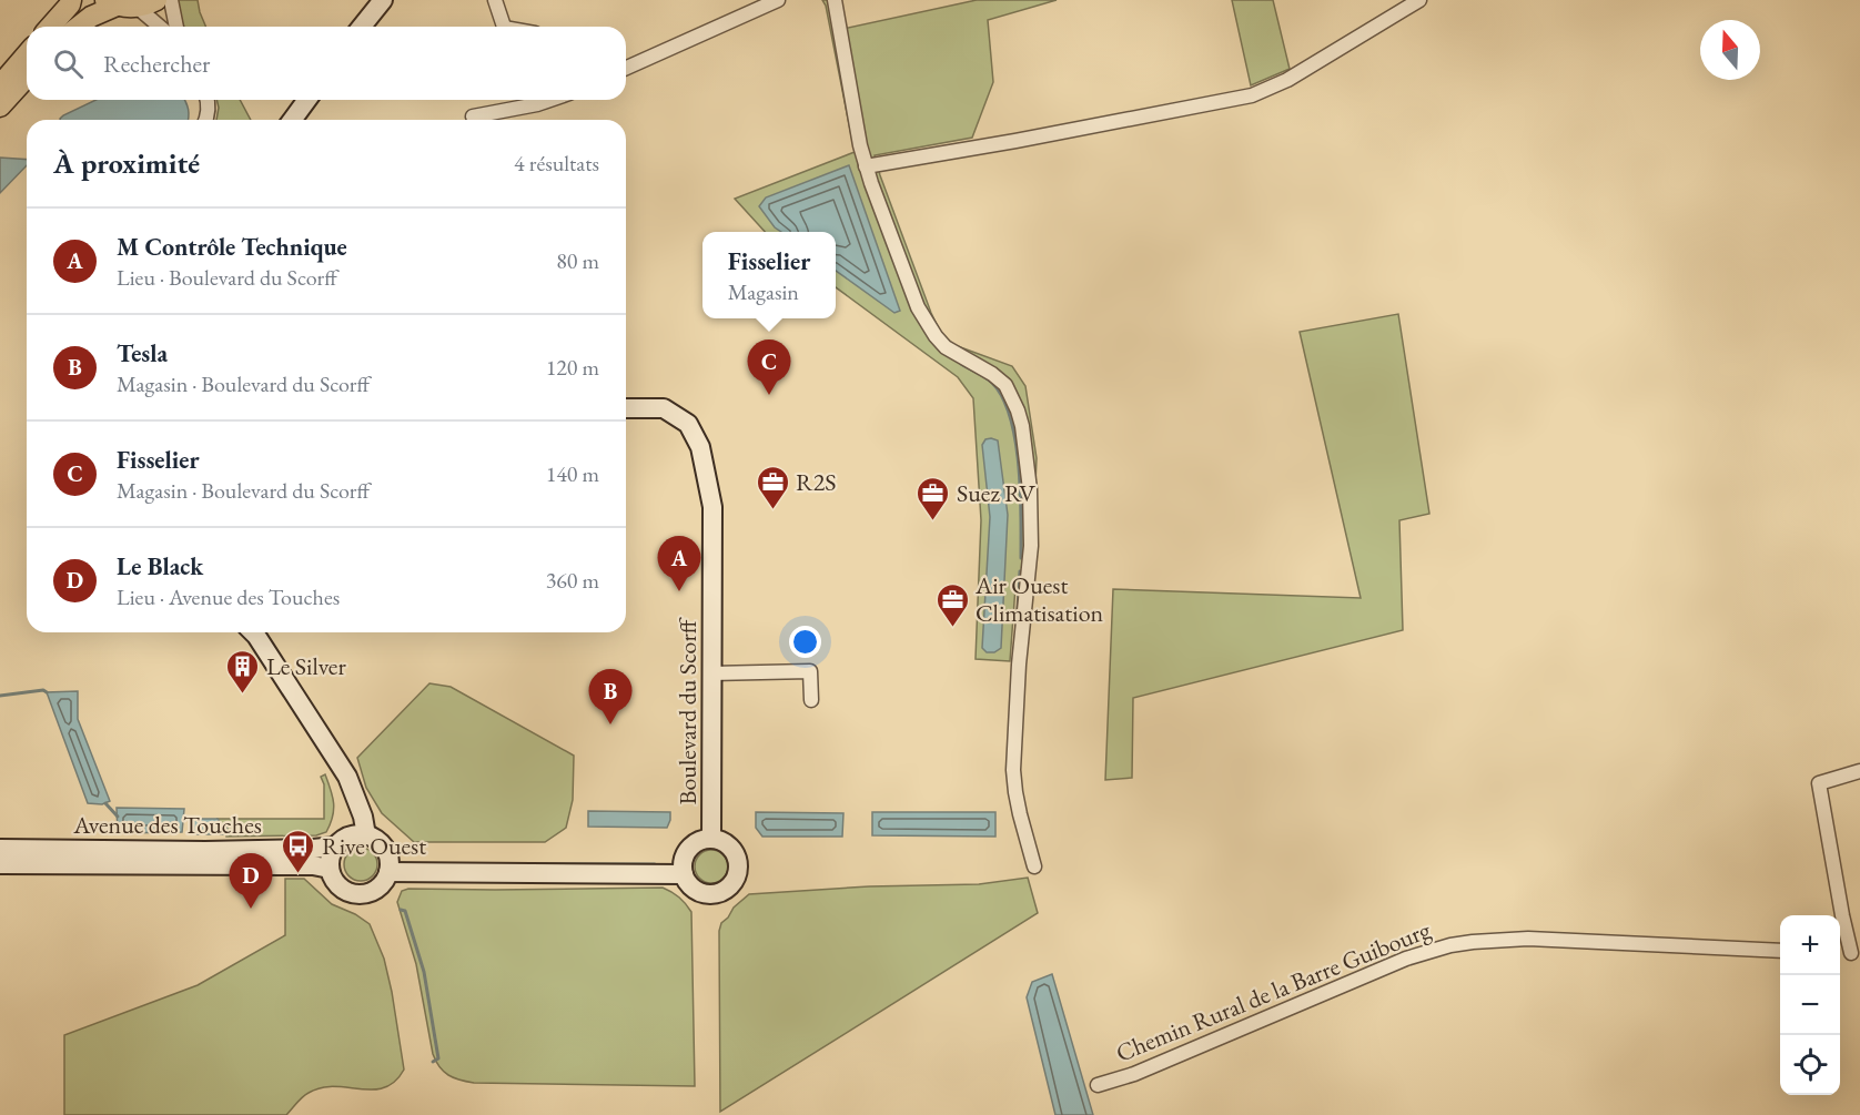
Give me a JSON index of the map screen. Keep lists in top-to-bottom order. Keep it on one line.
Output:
{"streets":{"street":["Boulevard du Scorff","Avenue des Touches","Chemin Rural de la Barre Guibourg"]},"places":{"office":["R2S","Suez RV","Air Ouest Climatisation"],"building":["Le Silver"],"bus stop":["Rive Ouest"]},"north":"top","page":{"search":"Rechercher","heading":["À proximité","4 résultats"],"list":[{"mark":"A","name":"M Contrôle Technique","note":"Lieu · Boulevard du Scorff","value":"80 m"},{"mark":"B","name":"Tesla","note":"Magasin · Boulevard du Scorff","value":"120 m"},{"mark":"C","name":"Fisselier","note":"Magasin · Boulevard du Scorff","value":"140 m"},{"mark":"D","name":"Le Black","note":"Lieu · Avenue des Touches","value":"360 m"}],"popup":["Fisselier","Magasin"],"pins":["C","A","B","D"],"map_buttons":["+","−"]}}
